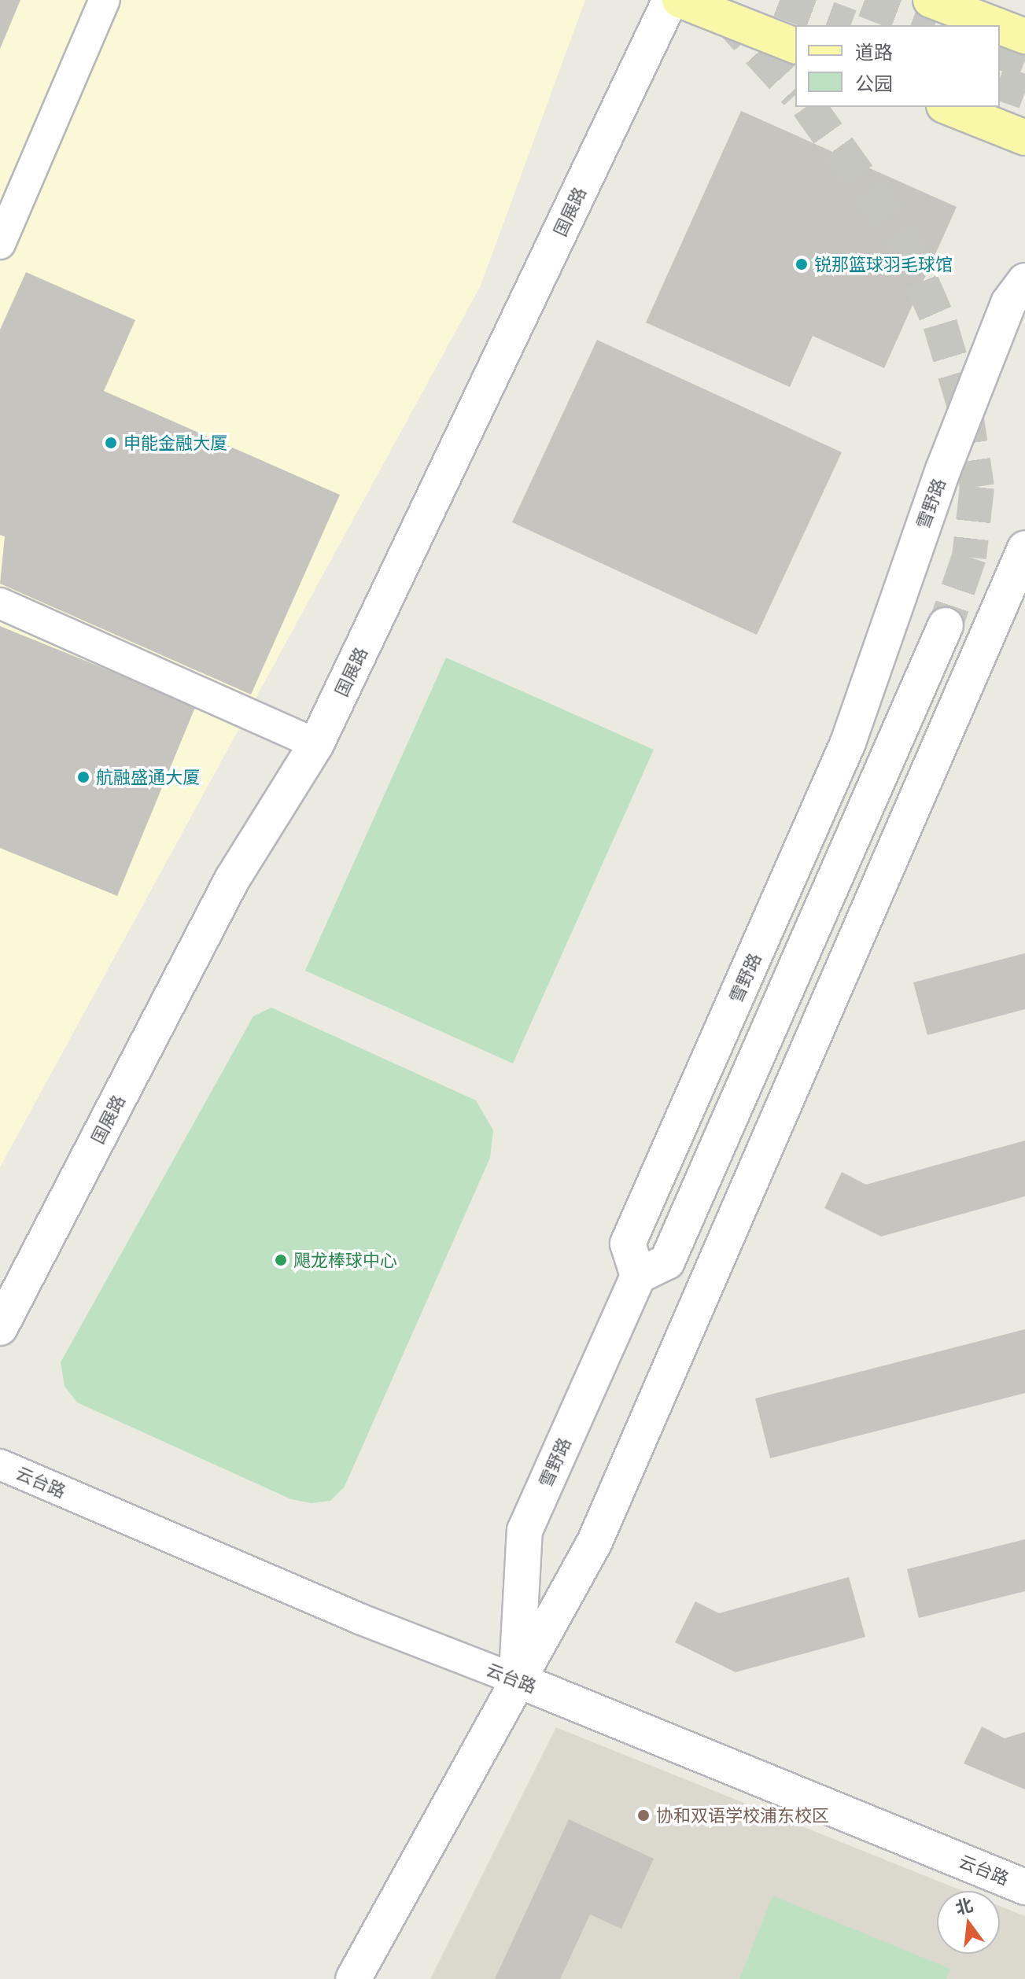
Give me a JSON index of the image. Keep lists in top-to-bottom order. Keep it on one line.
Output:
{"streets":{"street":["国展路","雪野路","云台路"]},"crossings":[["雪野路","云台路"]],"places":["锐那篮球羽毛球馆","申能金融大厦","航融盛通大厦","飓龙棒球中心","协和双语学校浦东校区"],"legend":["道路","公园"],"north":"top"}
